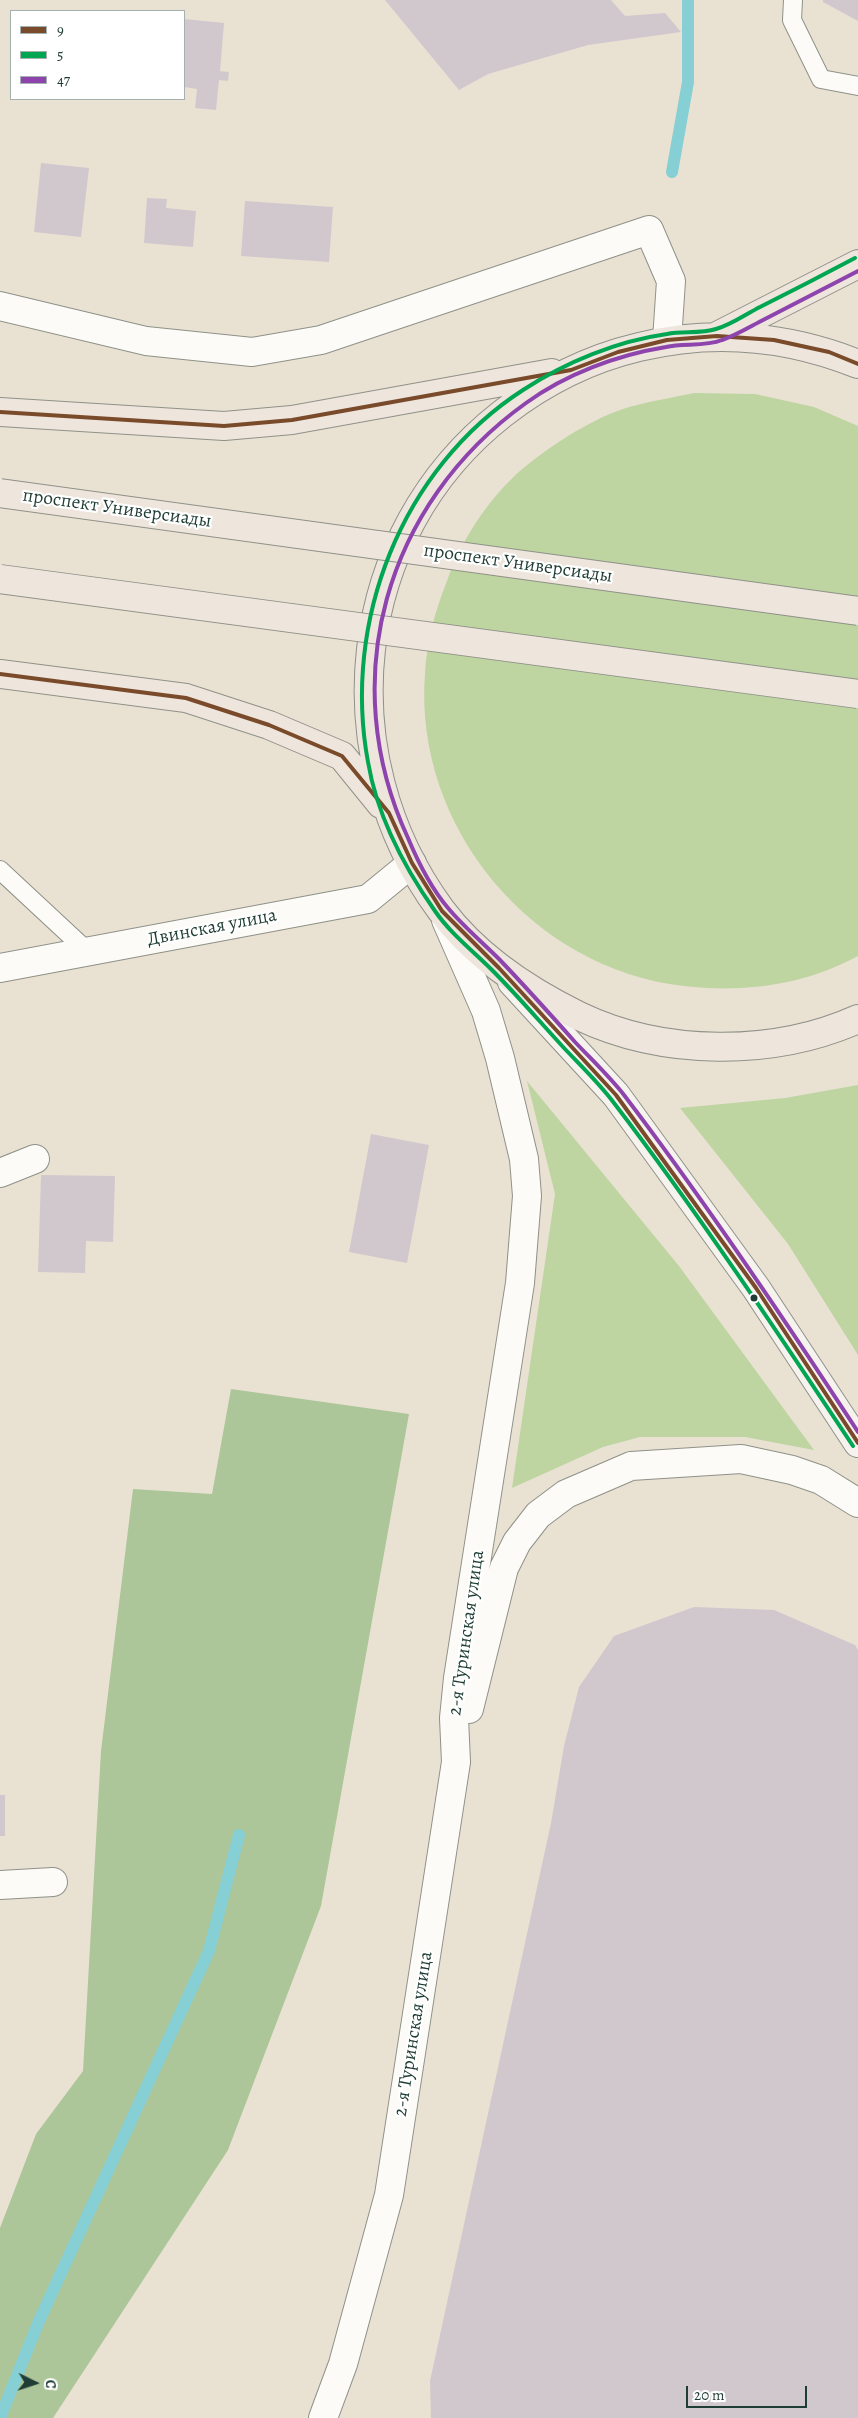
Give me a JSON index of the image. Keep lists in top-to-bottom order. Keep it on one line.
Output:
{"streets":{"main road":["проспект Универсиады"],"street":["Двинская улица","2-я Туринская улица"]},"lines":["transit line 5","transit line 47","transit line 9"],"legend":["9","5","47"],"scale_bar":"20 m","north":"right"}
